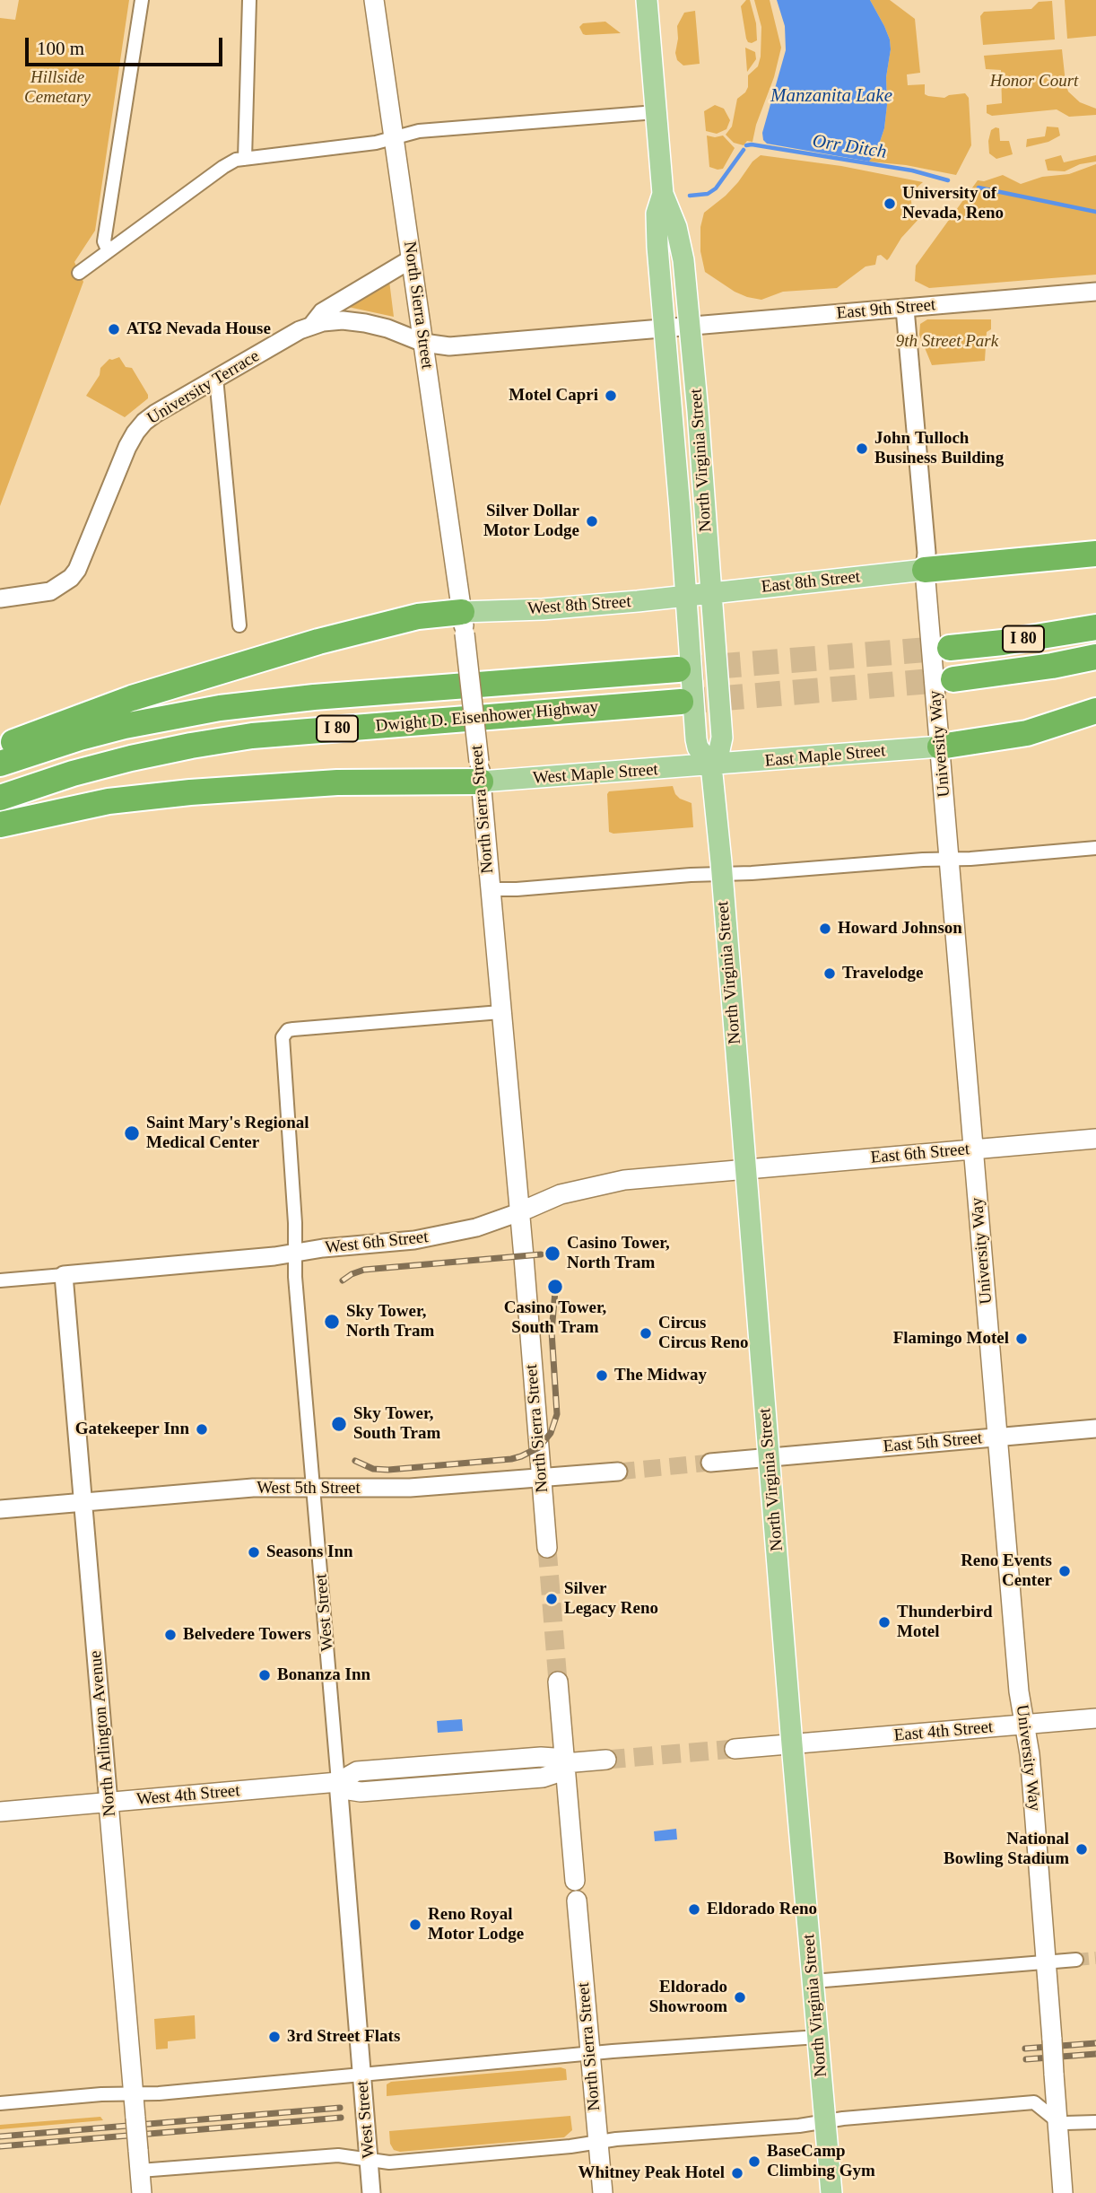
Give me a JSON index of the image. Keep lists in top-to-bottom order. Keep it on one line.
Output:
{"streets":{"highway":["I 80","Dwight D. Eisenhower Highway"],"main road":["North Sierra Street","North Virginia Street","East 8th Street","West 8th Street","University Way","East Maple Street","West Maple Street","East 6th Street","West 6th Street","East 4th Street","North Arlington Avenue","West 4th Street"],"street":["East 9th Street","University Terrace","East 5th Street","West 5th Street","West Street"]},"crossings":[["North Sierra Street","East 9th Street"],["North Sierra Street","University Terrace"],["North Sierra Street","West 8th Street"],["North Sierra Street","West Maple Street"],["North Sierra Street","West 6th Street"],["North Sierra Street","West 5th Street"],["North Sierra Street","West Street"],["North Sierra Street","West 4th Street"],["East 9th Street","University Terrace"],["East 9th Street","North Virginia Street"],["East 9th Street","University Way"],["North Virginia Street","East 8th Street"],["North Virginia Street","West 8th Street"],["North Virginia Street","East Maple Street"],["North Virginia Street","West Maple Street"],["North Virginia Street","East 6th Street"],["North Virginia Street","West 6th Street"],["North Virginia Street","East 5th Street"],["North Virginia Street","East 4th Street"],["East 8th Street","West 8th Street"],["East 8th Street","University Way"],["University Way","East Maple Street"],["University Way","East 6th Street"],["University Way","East 5th Street"],["University Way","East 4th Street"],["East Maple Street","West Maple Street"],["East 6th Street","West 6th Street"],["West 6th Street","West Street"],["West 6th Street","North Arlington Avenue"],["West 5th Street","West Street"],["West 5th Street","North Arlington Avenue"],["West Street","West 4th Street"],["North Arlington Avenue","West 4th Street"]],"water":["Manzanita Lake","Orr Ditch"],"parks":["Hillside Cemetary","Honor Court","9th Street Park"],"places":["University of Nevada, Reno","ΑΤΩ Nevada House","Motel Capri","John Tulloch Business Building","Silver Dollar Motor Lodge","Howard Johnson","Travelodge","Saint Mary's Regional Medical Center","Casino Tower, North Tram","Casino Tower, South Tram","Sky Tower, North Tram","Circus Circus Reno","Flamingo Motel","The Midway","Sky Tower, South Tram","Gatekeeper Inn","Seasons Inn","Reno Events Center","Silver Legacy Reno","Thunderbird Motel","Belvedere Towers","Bonanza Inn","National Bowling Stadium","Eldorado Reno","Reno Royal Motor Lodge","Eldorado Showroom","3rd Street Flats","BaseCamp Climbing Gym","Whitney Peak Hotel"],"scale_bar":"100 m"}
